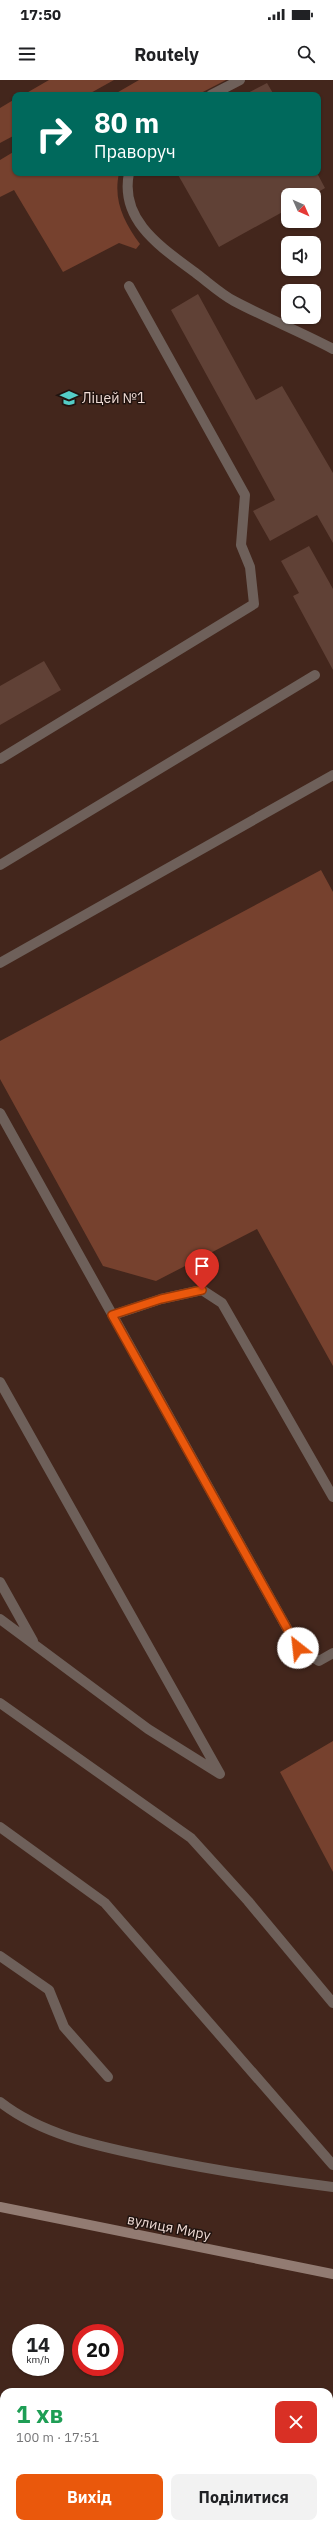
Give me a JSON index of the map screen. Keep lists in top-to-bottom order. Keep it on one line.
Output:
{"streets":{"street":["вулиця Миру"]},"places":{"school or university":["Ліцей №1"]},"north":"bottom right","page":{"status":"17:50","header":"Routely","turn":["80 m","Праворуч"],"speed":"14 km/h","limit":"20","heading":["1 хв","100 m · 17:51"],"buttons":["Вихід","Поділитися"]}}
